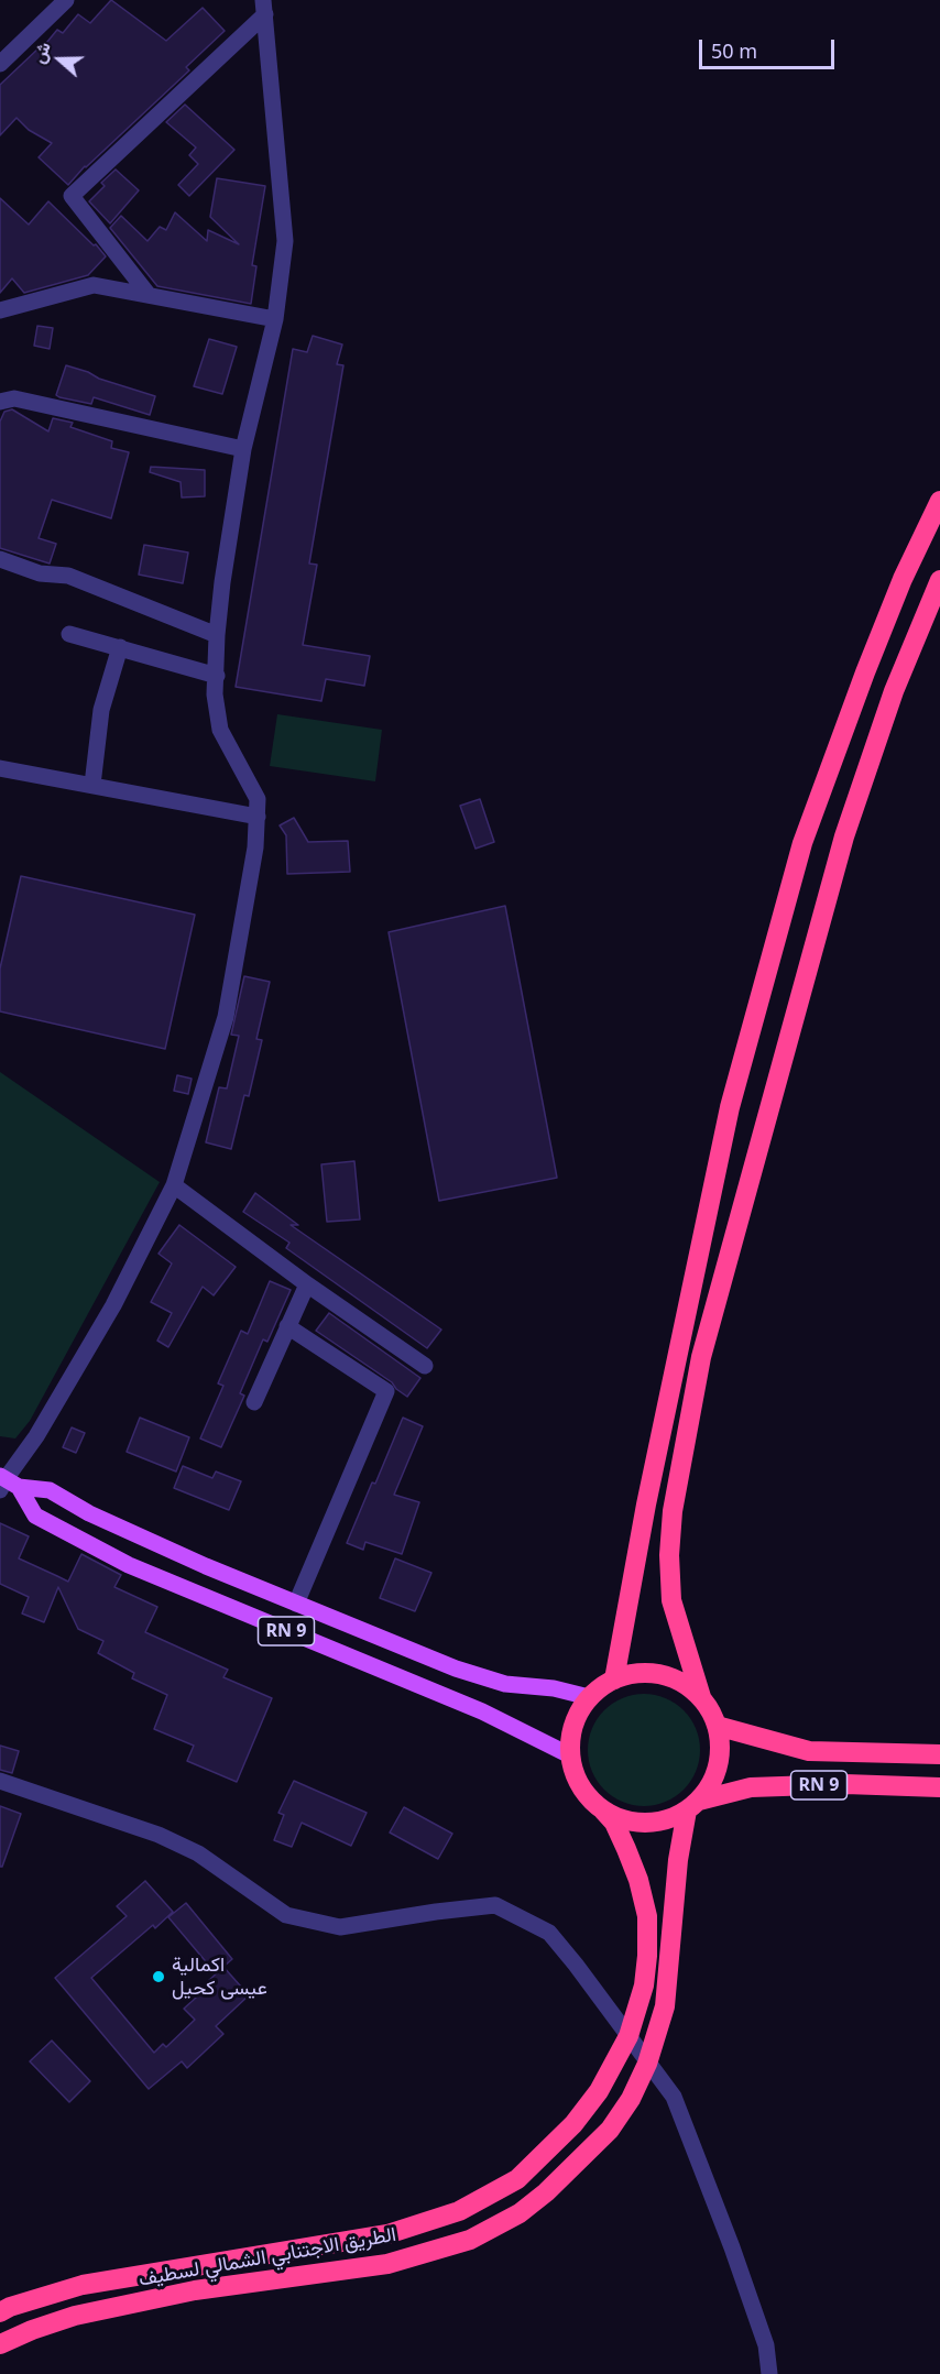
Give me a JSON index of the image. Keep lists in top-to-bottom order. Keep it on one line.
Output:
{"streets":{"highway":["RN 9","الطريق الاجتنابي الشمالي لسطيف"]},"crossings":[["RN 9","الطريق الاجتنابي الشمالي لسطيف"]],"places":["اكمالية عيسى كحيل"],"scale_bar":"50 m","north":"left"}
